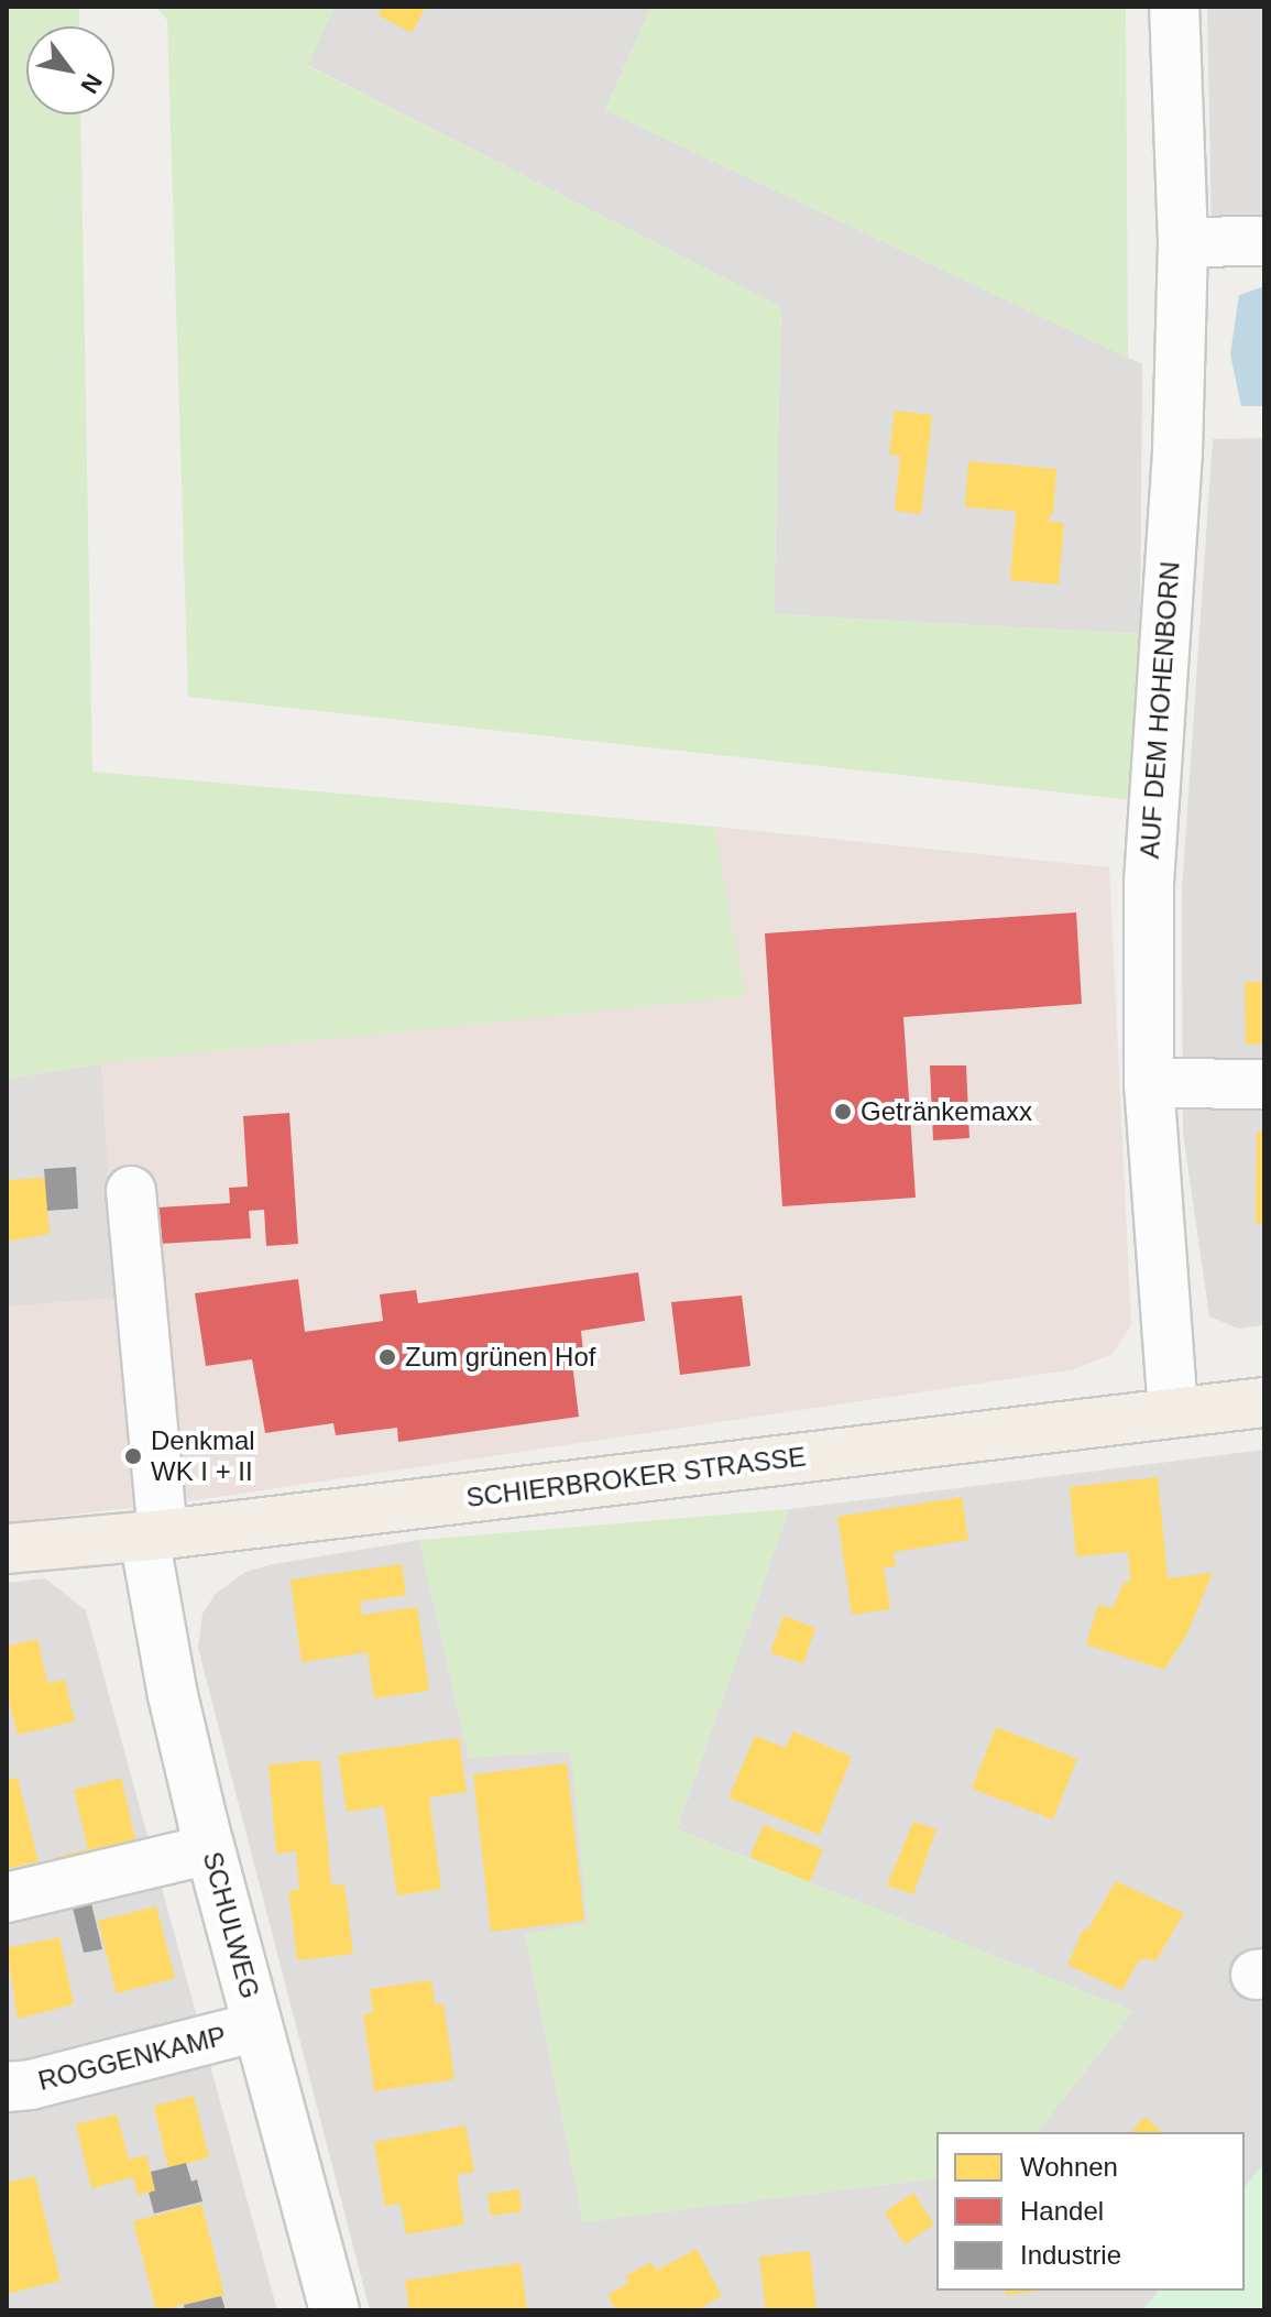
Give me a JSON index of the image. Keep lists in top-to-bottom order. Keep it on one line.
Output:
{"streets":{"main road":["SCHIERBROKER STRASSE"],"street":["AUF DEM HOHENBORN","SCHULWEG","ROGGENKAMP"]},"crossings":[["AUF DEM HOHENBORN","SCHIERBROKER STRASSE"],["SCHIERBROKER STRASSE","SCHULWEG"],["SCHULWEG","ROGGENKAMP"]],"places":["Getränkemaxx","Zum grünen Hof","Denkmal WK I + II"],"legend":["Wohnen","Handel","Industrie"],"north":"bottom right"}
